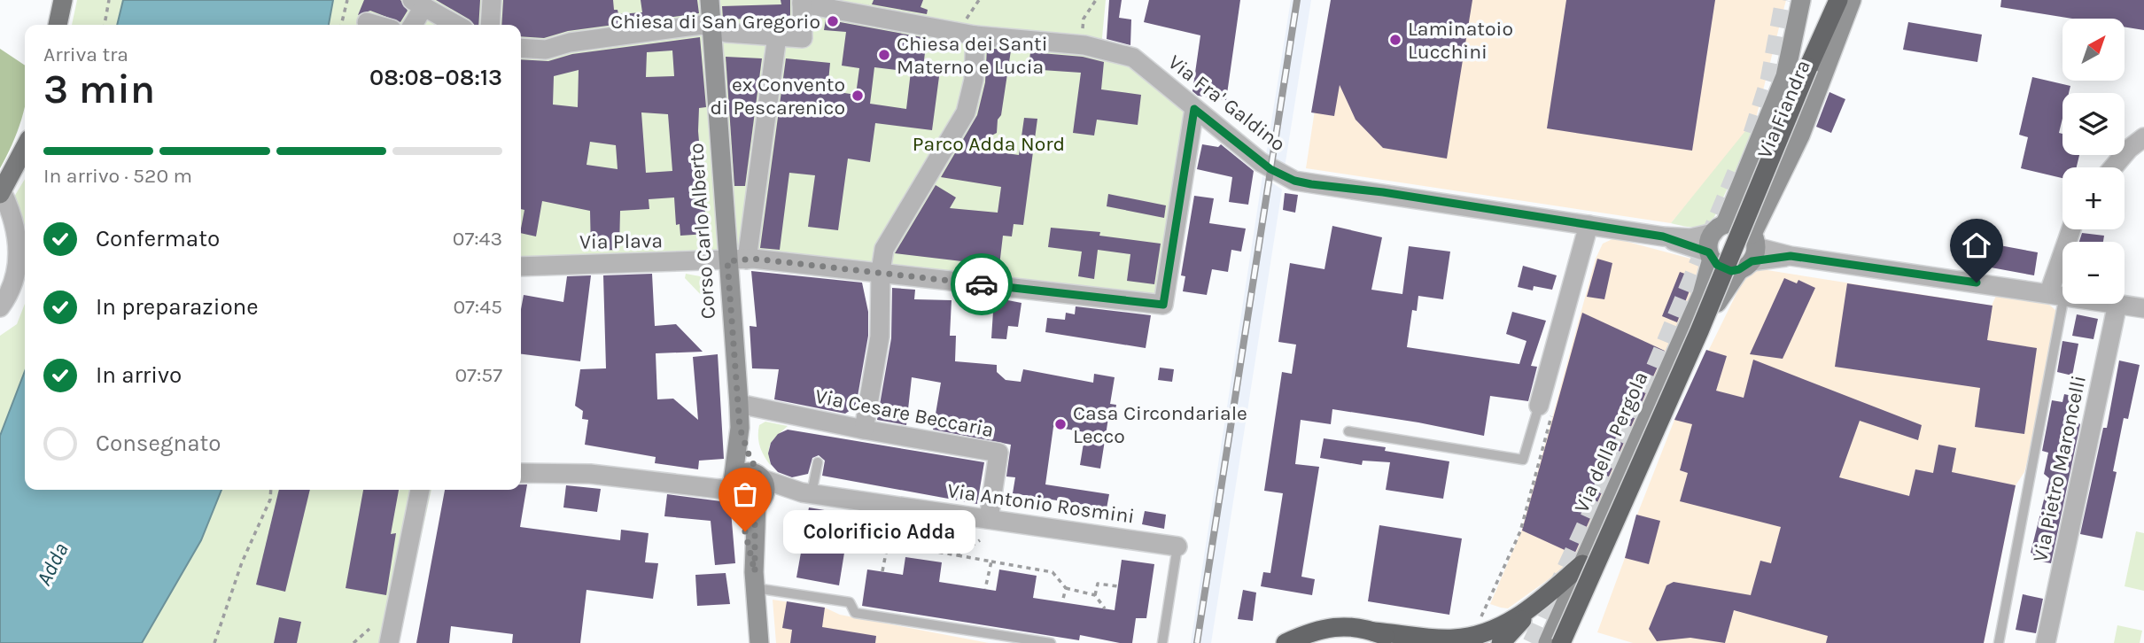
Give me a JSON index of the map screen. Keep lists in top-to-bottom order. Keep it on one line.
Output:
{"streets":{"street":["Via Fra' Galdino","Via Fiandra","Corso Carlo Alberto","Via Plava","Via Cesare Beccaria","Via della Pergola","Via Pietro Maroncelli","Via Antonio Rosmini"]},"crossings":[["Via Fra' Galdino","Via Fiandra"],["Via Fra' Galdino","Via Plava"],["Via Fra' Galdino","Via della Pergola"],["Via Fiandra","Via della Pergola"],["Corso Carlo Alberto","Via Plava"],["Corso Carlo Alberto","Via Cesare Beccaria"],["Corso Carlo Alberto","Via Antonio Rosmini"],["Via Cesare Beccaria","Via Antonio Rosmini"]],"water":["Adda"],"parks":["Parco Adda Nord"],"places":["Chiesa di San Gregorio","Laminatoio Lucchini","Chiesa dei Santi Materno e Lucia","ex Convento di Pescarenico","Casa Circondariale Lecco","Colorificio Adda"],"north":"top right","page":{"map_buttons":["+","−"],"heading":["3 min","Arriva tra","08:08–08:13"],"bar":"In arrivo · 520 m","list":[["Confermato","07:43"],["In preparazione","07:45"],["In arrivo","07:57"],"Consegnato"],"bubble":"Colorificio Adda"}}
